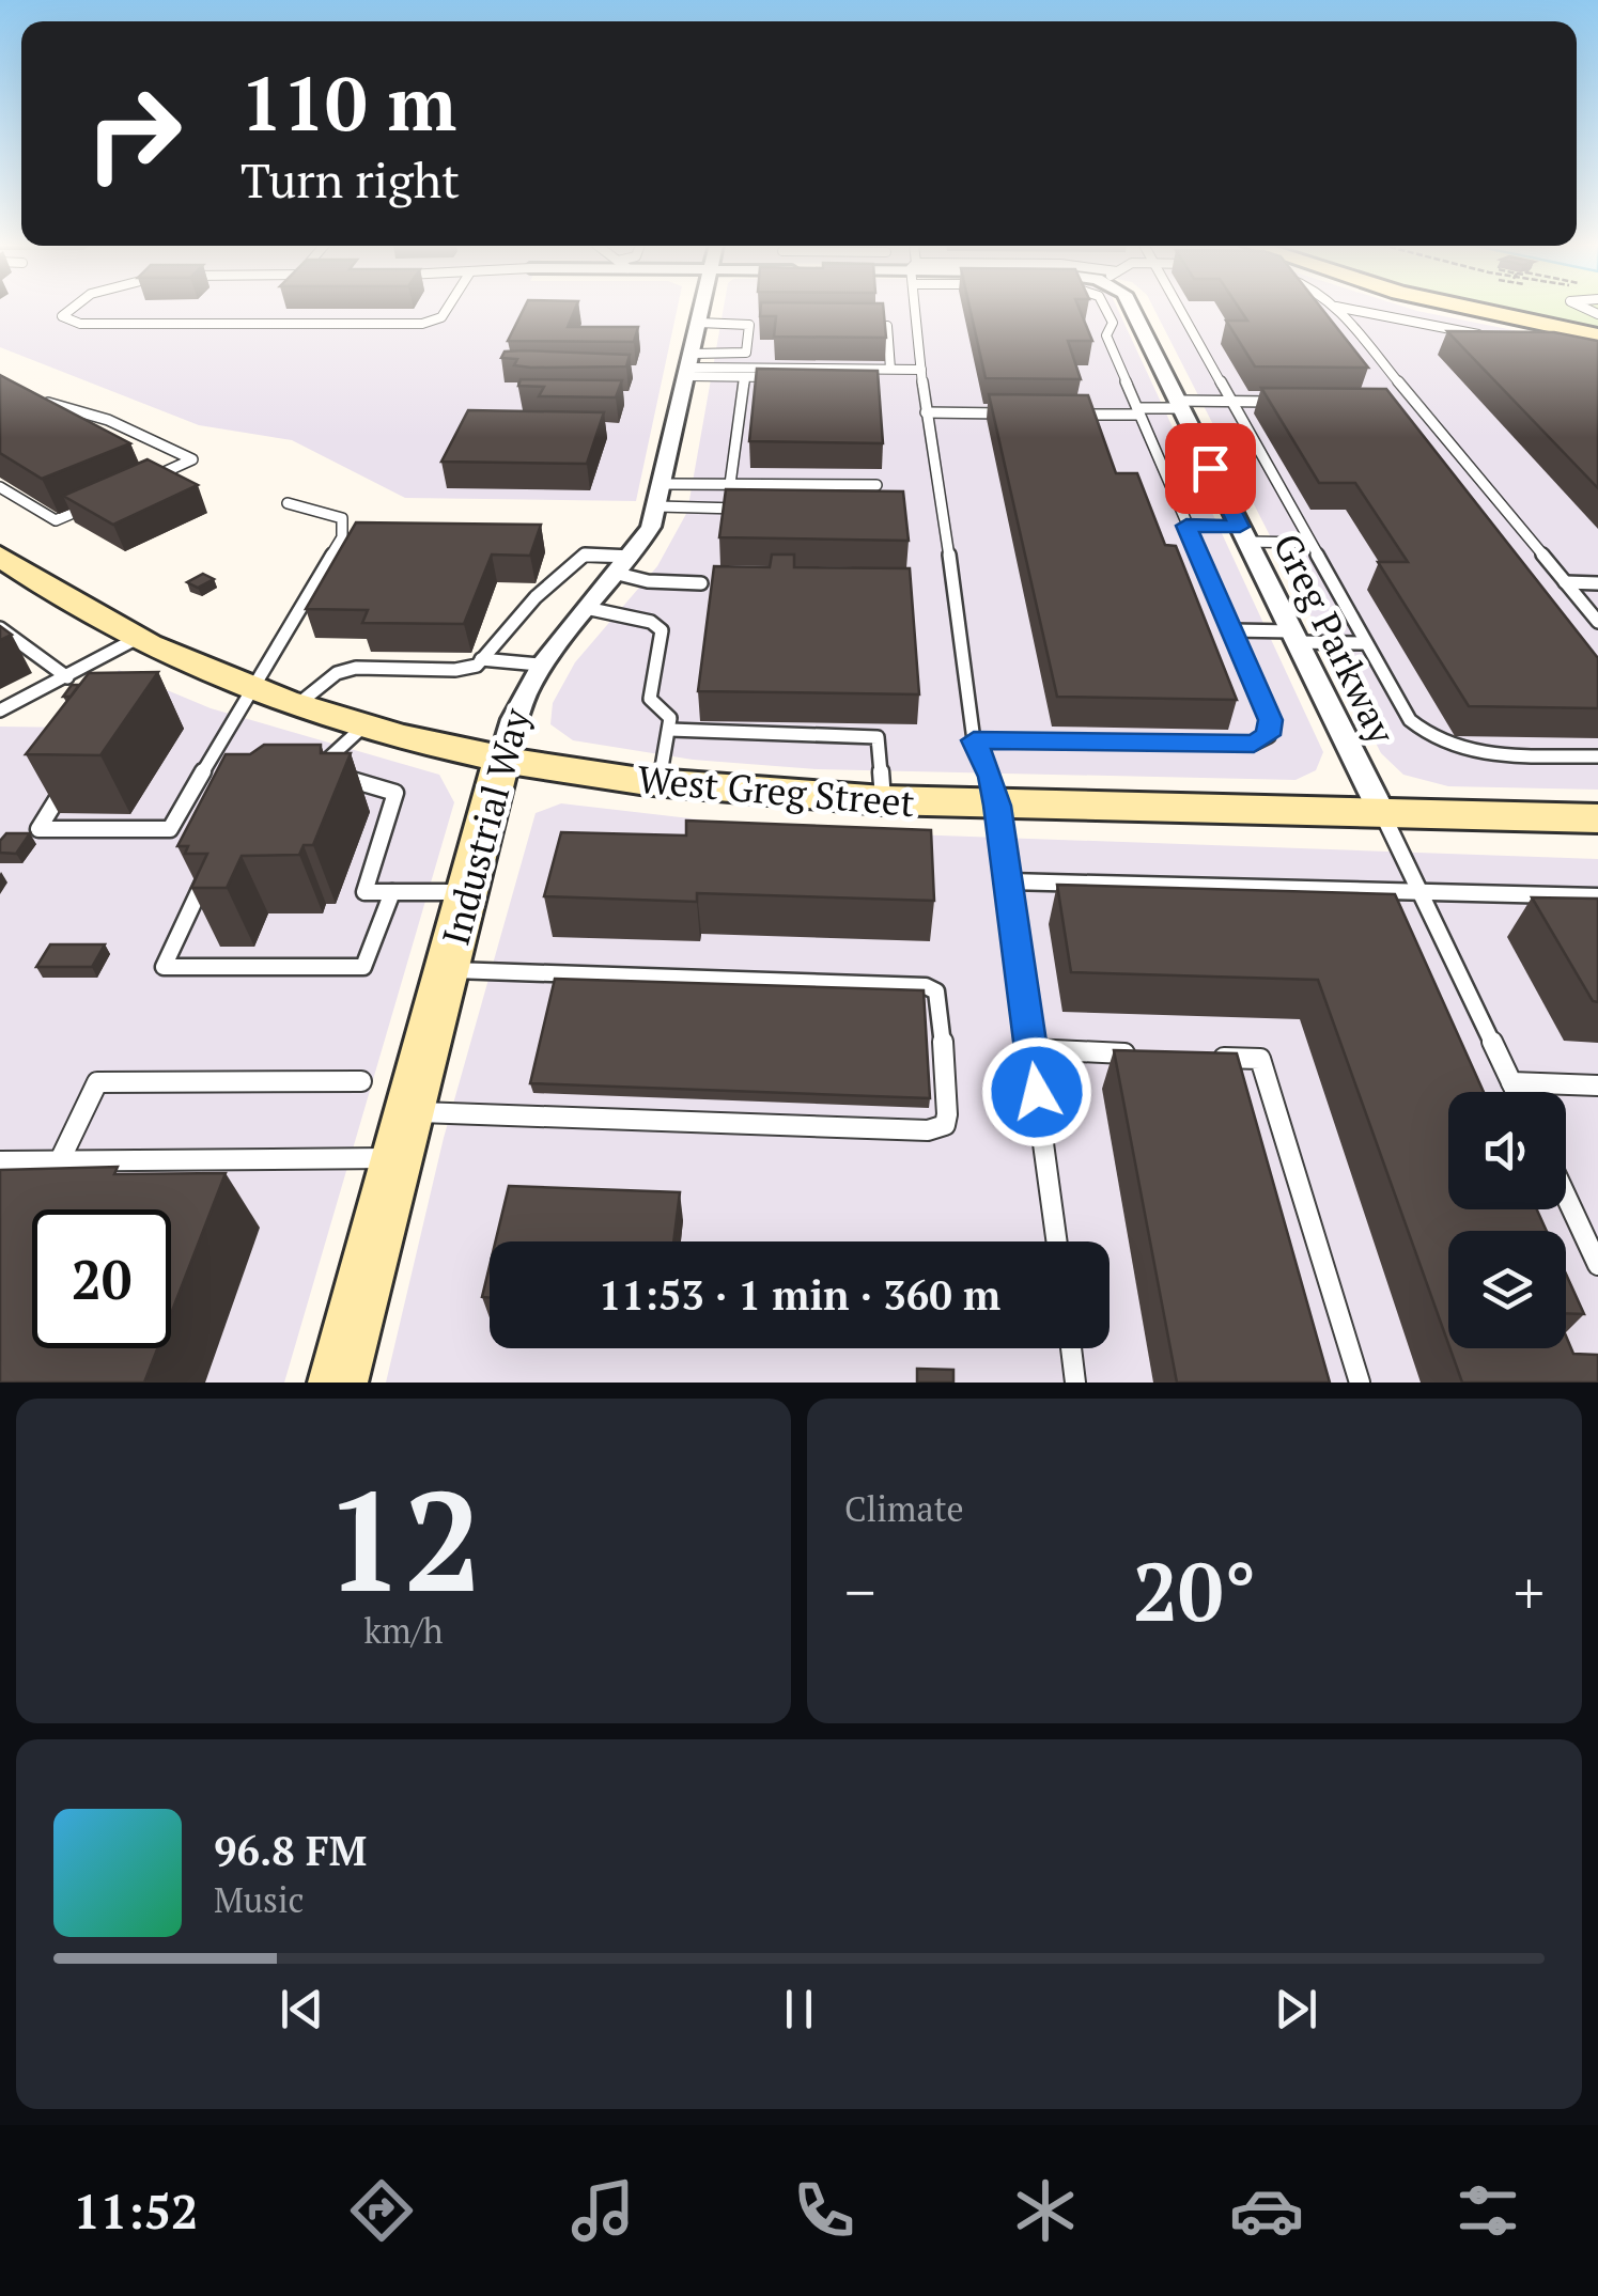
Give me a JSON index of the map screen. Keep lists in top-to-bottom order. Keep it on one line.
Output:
{"streets":{"main road":["West Greg Street","Industrial Way"],"street":["Greg Parkway"]},"crossings":[["Greg Parkway","West Greg Street"],["West Greg Street","Industrial Way"]],"page":{"turn":["110 m","Turn right"],"limit":"20","trip":"11:53 · 1 min · 360 m","tile":[["12","km/h"],"Climate"],"heat":["−","20°","+"],"song":["96.8 FM","Music"],"tabs":"11:52"}}
